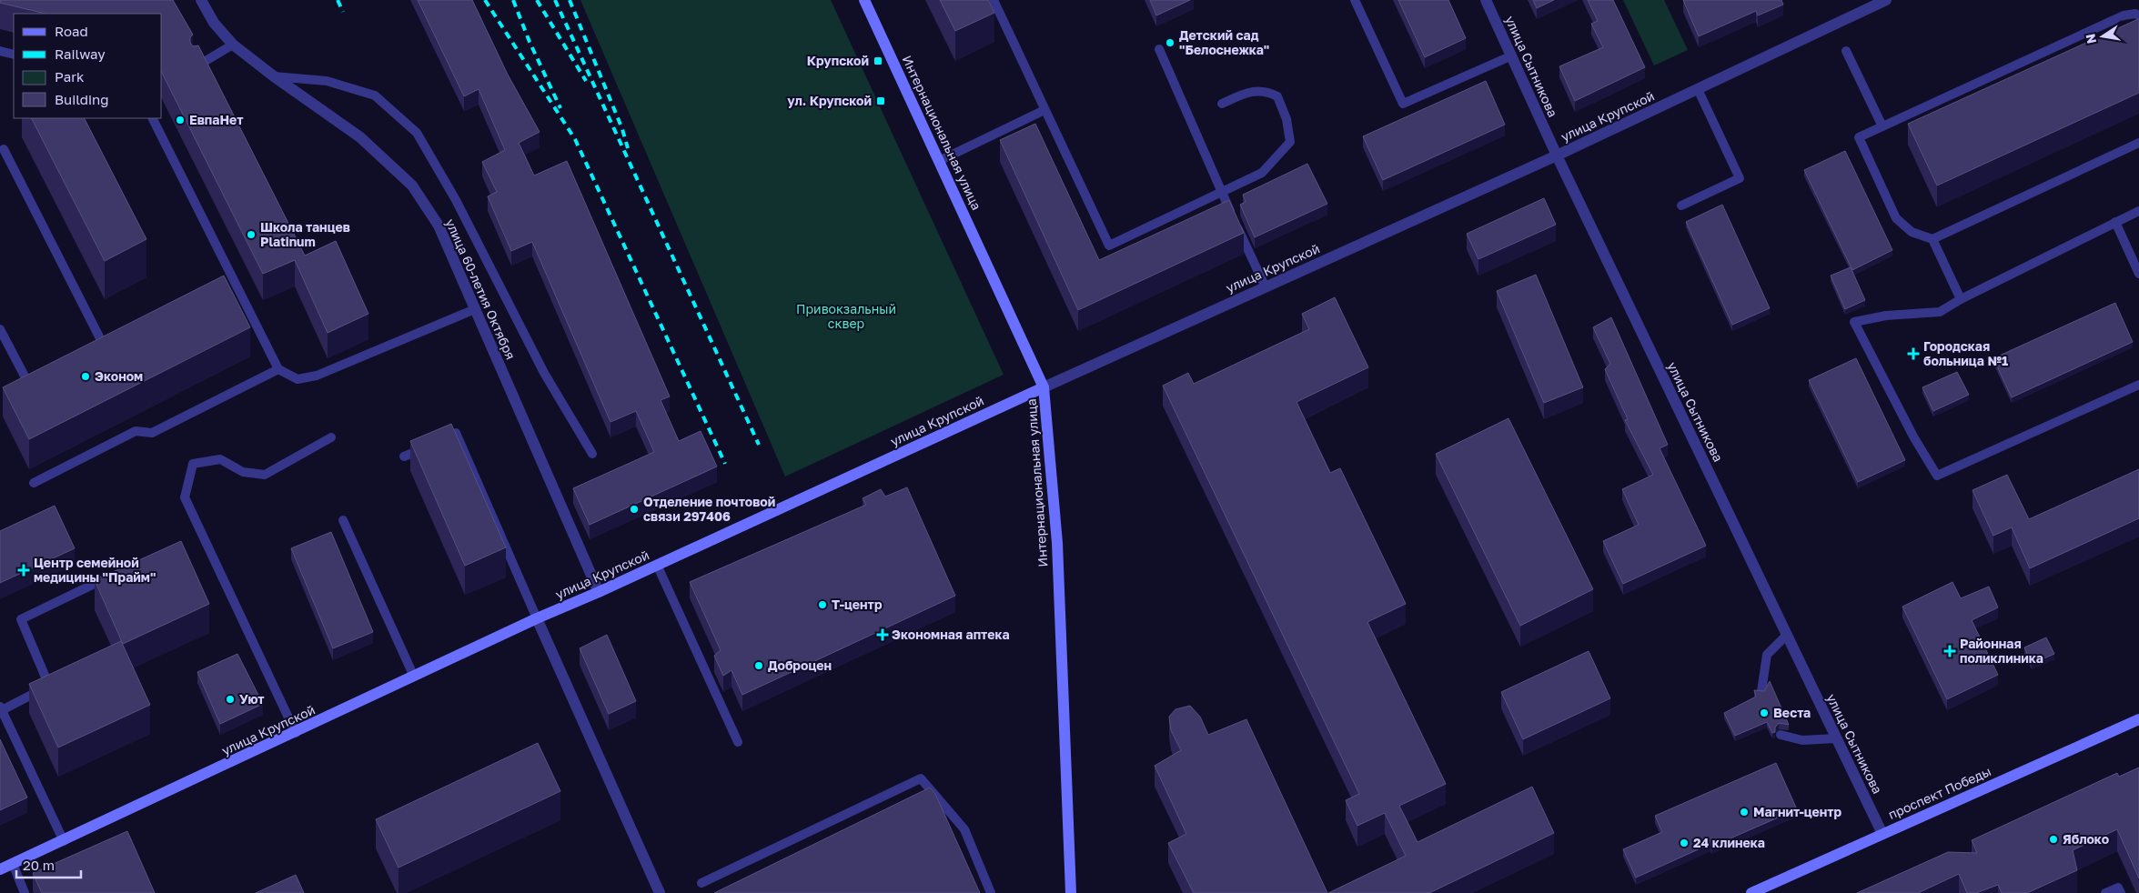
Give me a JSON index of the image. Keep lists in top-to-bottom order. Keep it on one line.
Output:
{"streets":{"street":["улица Сытникова","улица Крупской","Интернациональная улица","улица 60-летия Октября","проспект Победы"]},"crossings":[["улица Сытникова","улица Крупской"],["улица Сытникова","проспект Победы"],["улица Крупской","Интернациональная улица"],["улица Крупской","улица 60-летия Октября"]],"parks":["Привокзальный сквер"],"places":{"other":["Детский сад \"Белоснежка\"","ЕвпаНет","Школа танцев Platinum","Эконом","Отделение почтовой связи 297406","Т-центр","Доброцен","Уют","Веста","Магнит-центр","Яблоко","24 клинека"],"transit":["Крупской","ул. Крупской"],"health":["Городская больница №1","Центр семейной медицины \"Прайм\"","Экономная аптека","Районная поликлиника"]},"legend":["Road","Railway","Park","Building"],"scale_bar":"20 m","north":"left"}
